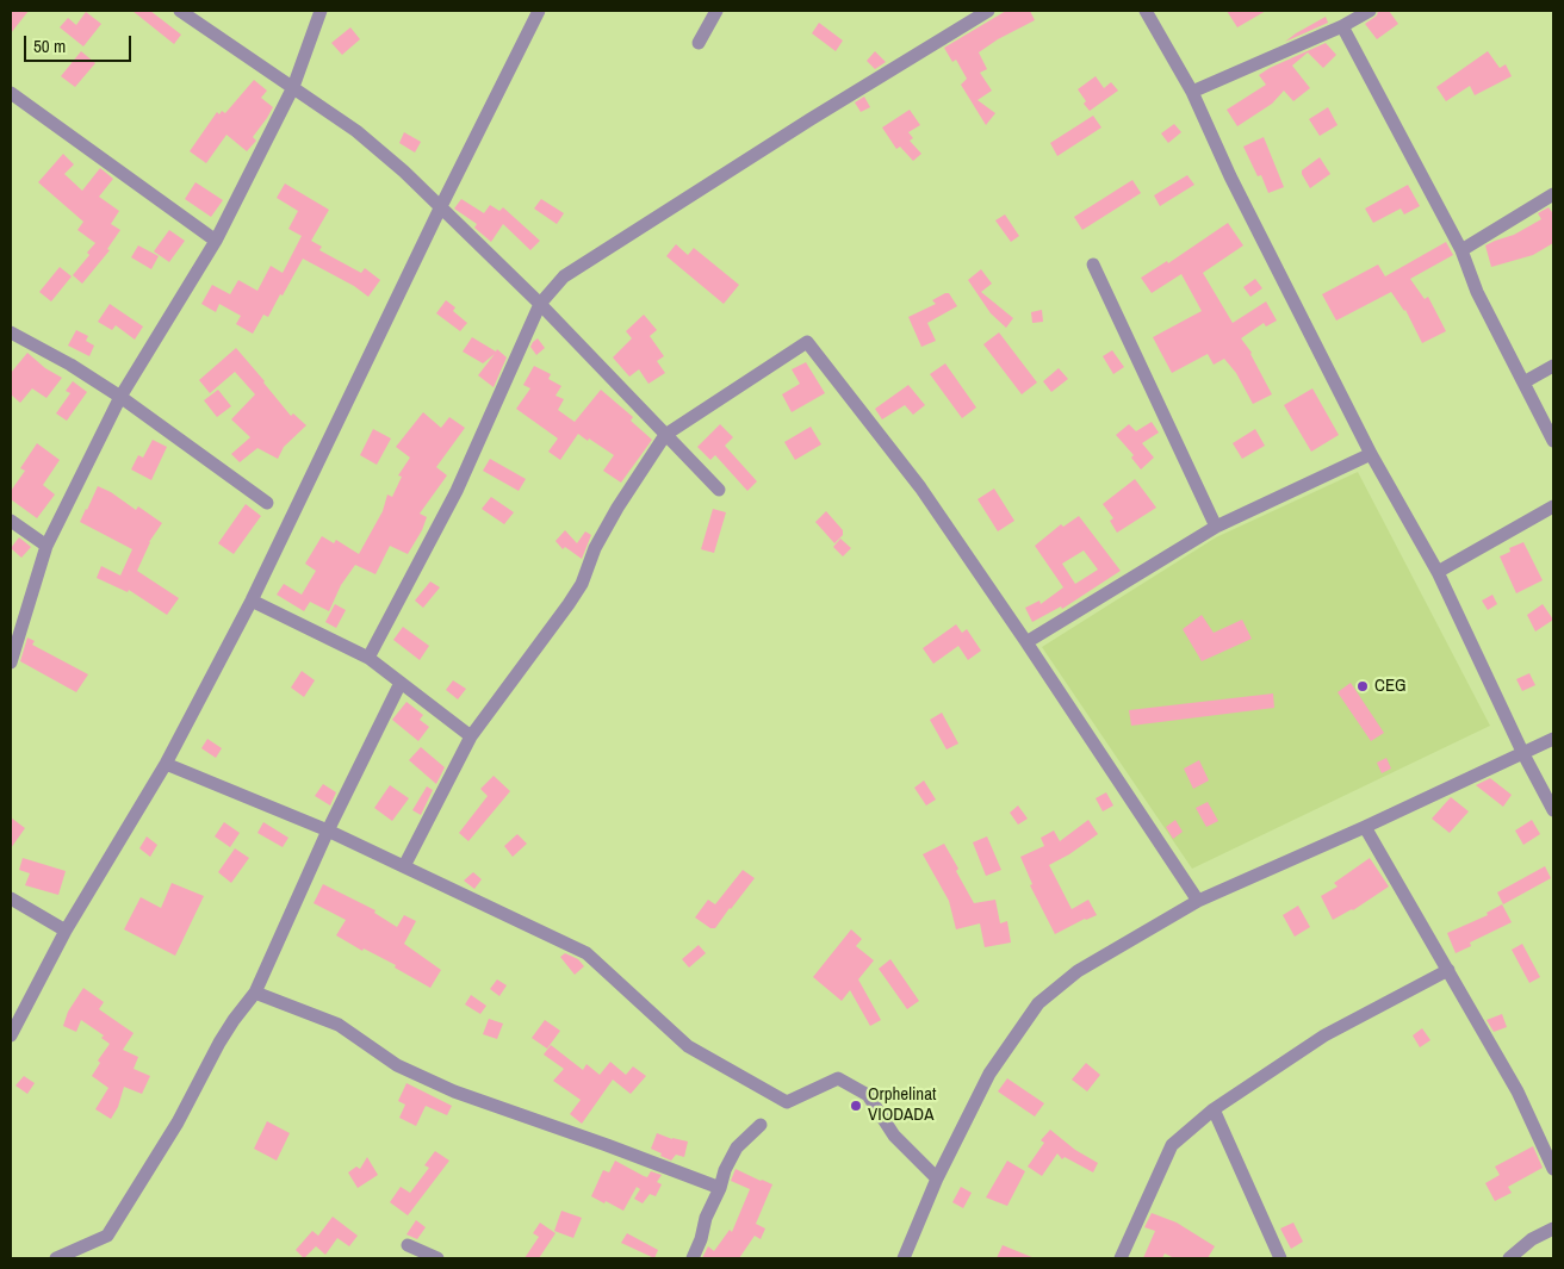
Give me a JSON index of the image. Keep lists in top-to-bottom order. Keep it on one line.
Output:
{"places":["CEG","Orphelinat VIODADA"],"scale_bar":"50 m"}
